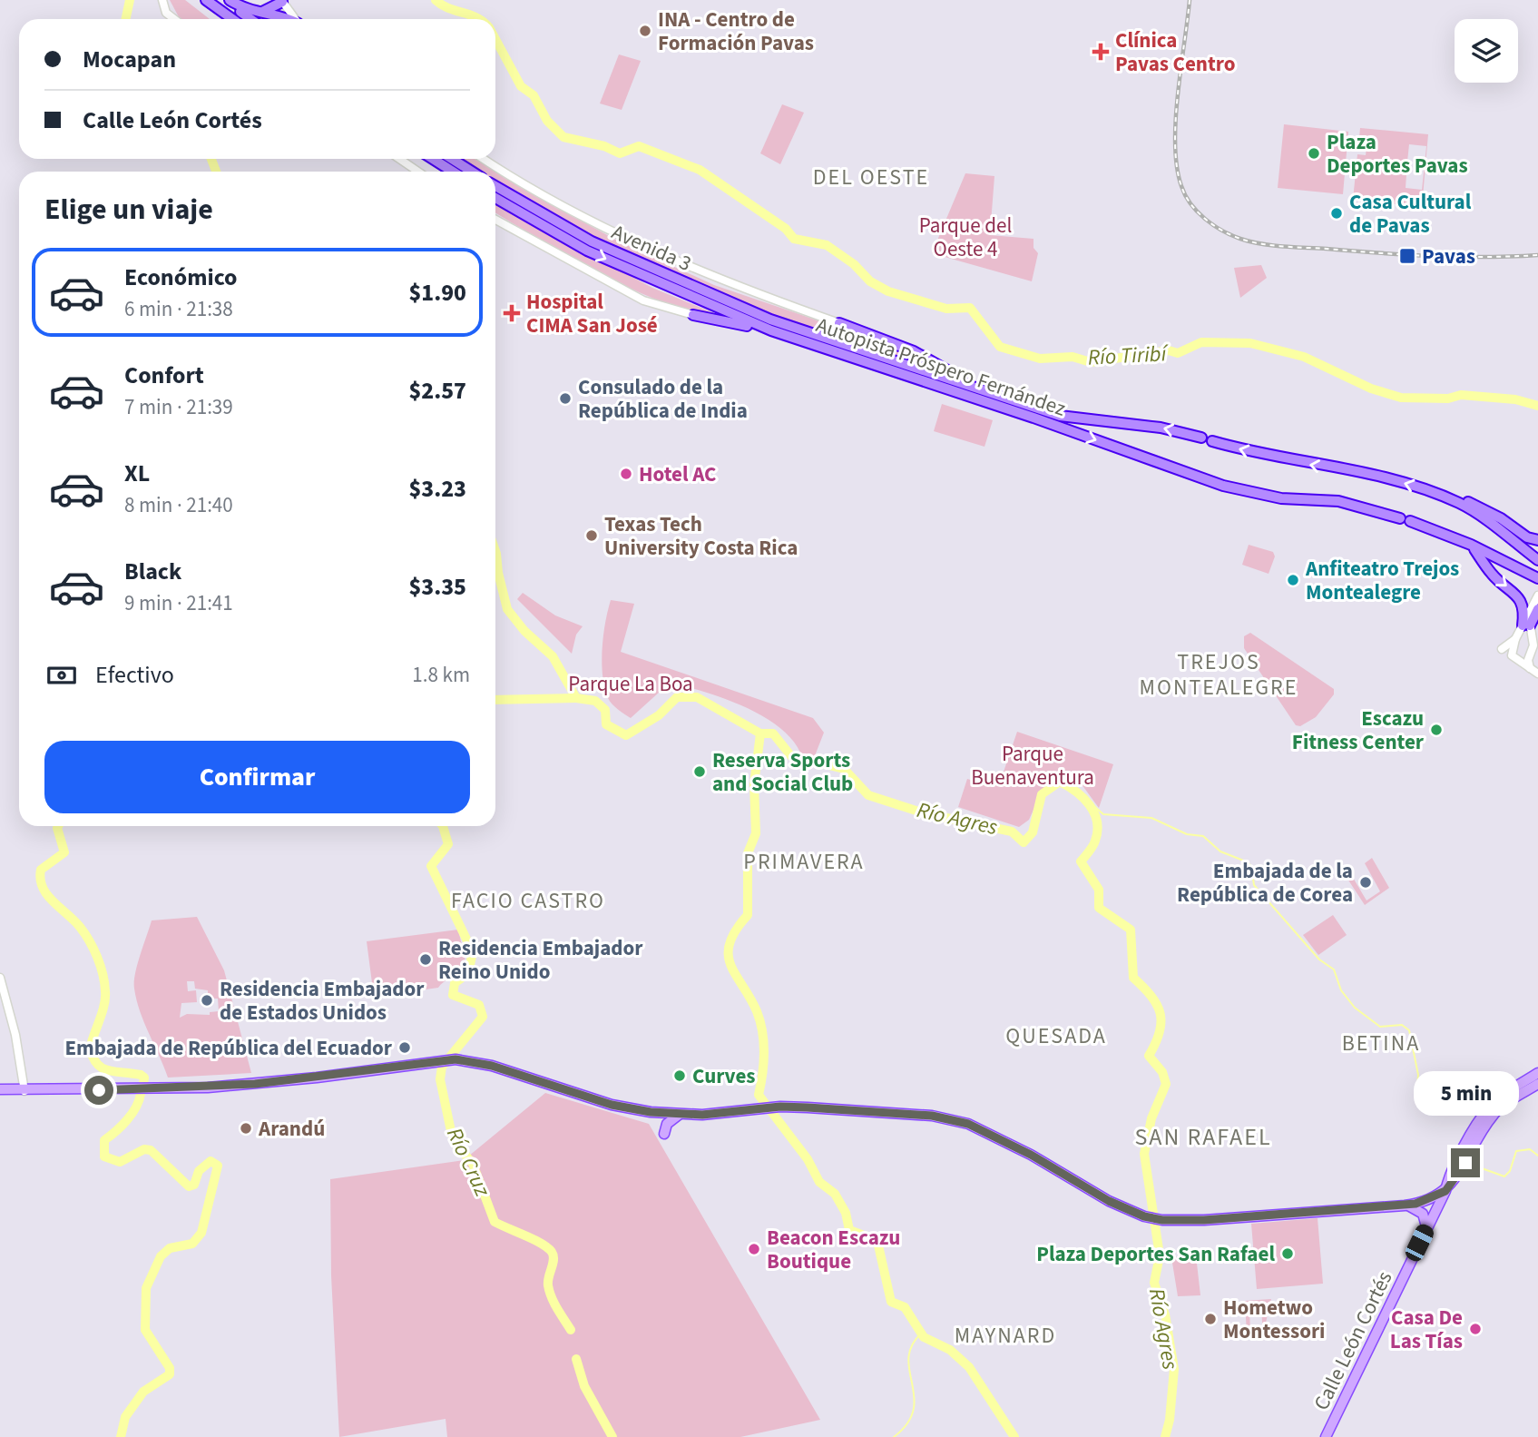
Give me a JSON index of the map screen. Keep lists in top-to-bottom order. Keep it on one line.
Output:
{"streets":{"highway":["Autopista Próspero Fernández"],"main road":["Calle León Cortés"],"street":["Avenida 3"]},"districts":["DEL OESTE","TREJOS MONTEALEGRE","PRIMAVERA","FACIO CASTRO","QUESADA","BETINA","SAN RAFAEL","MAYNARD"],"water":["Río Tiribí","Río Agres","Río Cruz"],"parks":["Parque del Oeste 4","Parque La Boa","Parque Buenaventura"],"places":{"other":["INA - Centro de Formación Pavas","Plaza Deportes Pavas","Casa Cultural de Pavas","Consulado de la República de India","Hotel AC","Texas Tech University Costa Rica","Anfiteatro Trejos Montealegre","Escazu Fitness Center","Reserva Sports and Social Club","Embajada de la República de Corea","Residencia Embajador Reino Unido","Residencia Embajador de Estados Unidos","Embajada de República del Ecuador","Curves","Arandú","Beacon Escazu Boutique","Plaza Deportes San Rafael","Hometwo Montessori","Casa De Las Tías"],"health":["Clínica Pavas Centro","Hospital CIMA San José"],"transit":["Pavas"]},"page":{"banner":["Mocapan","Calle León Cortés"],"heading":"Elige un viaje","list":[{"name":"Económico","note":"6 min · 21:38","value":"$1.90"},{"name":"Confort","note":"7 min · 21:39","value":"$2.57"},{"name":"XL","note":"8 min · 21:40","value":"$3.23"},{"name":"Black","note":"9 min · 21:41","value":"$3.35"}],"pay":["Efectivo","1.8 km"],"buttons":"Confirmar","bubble":"5 min"}}
